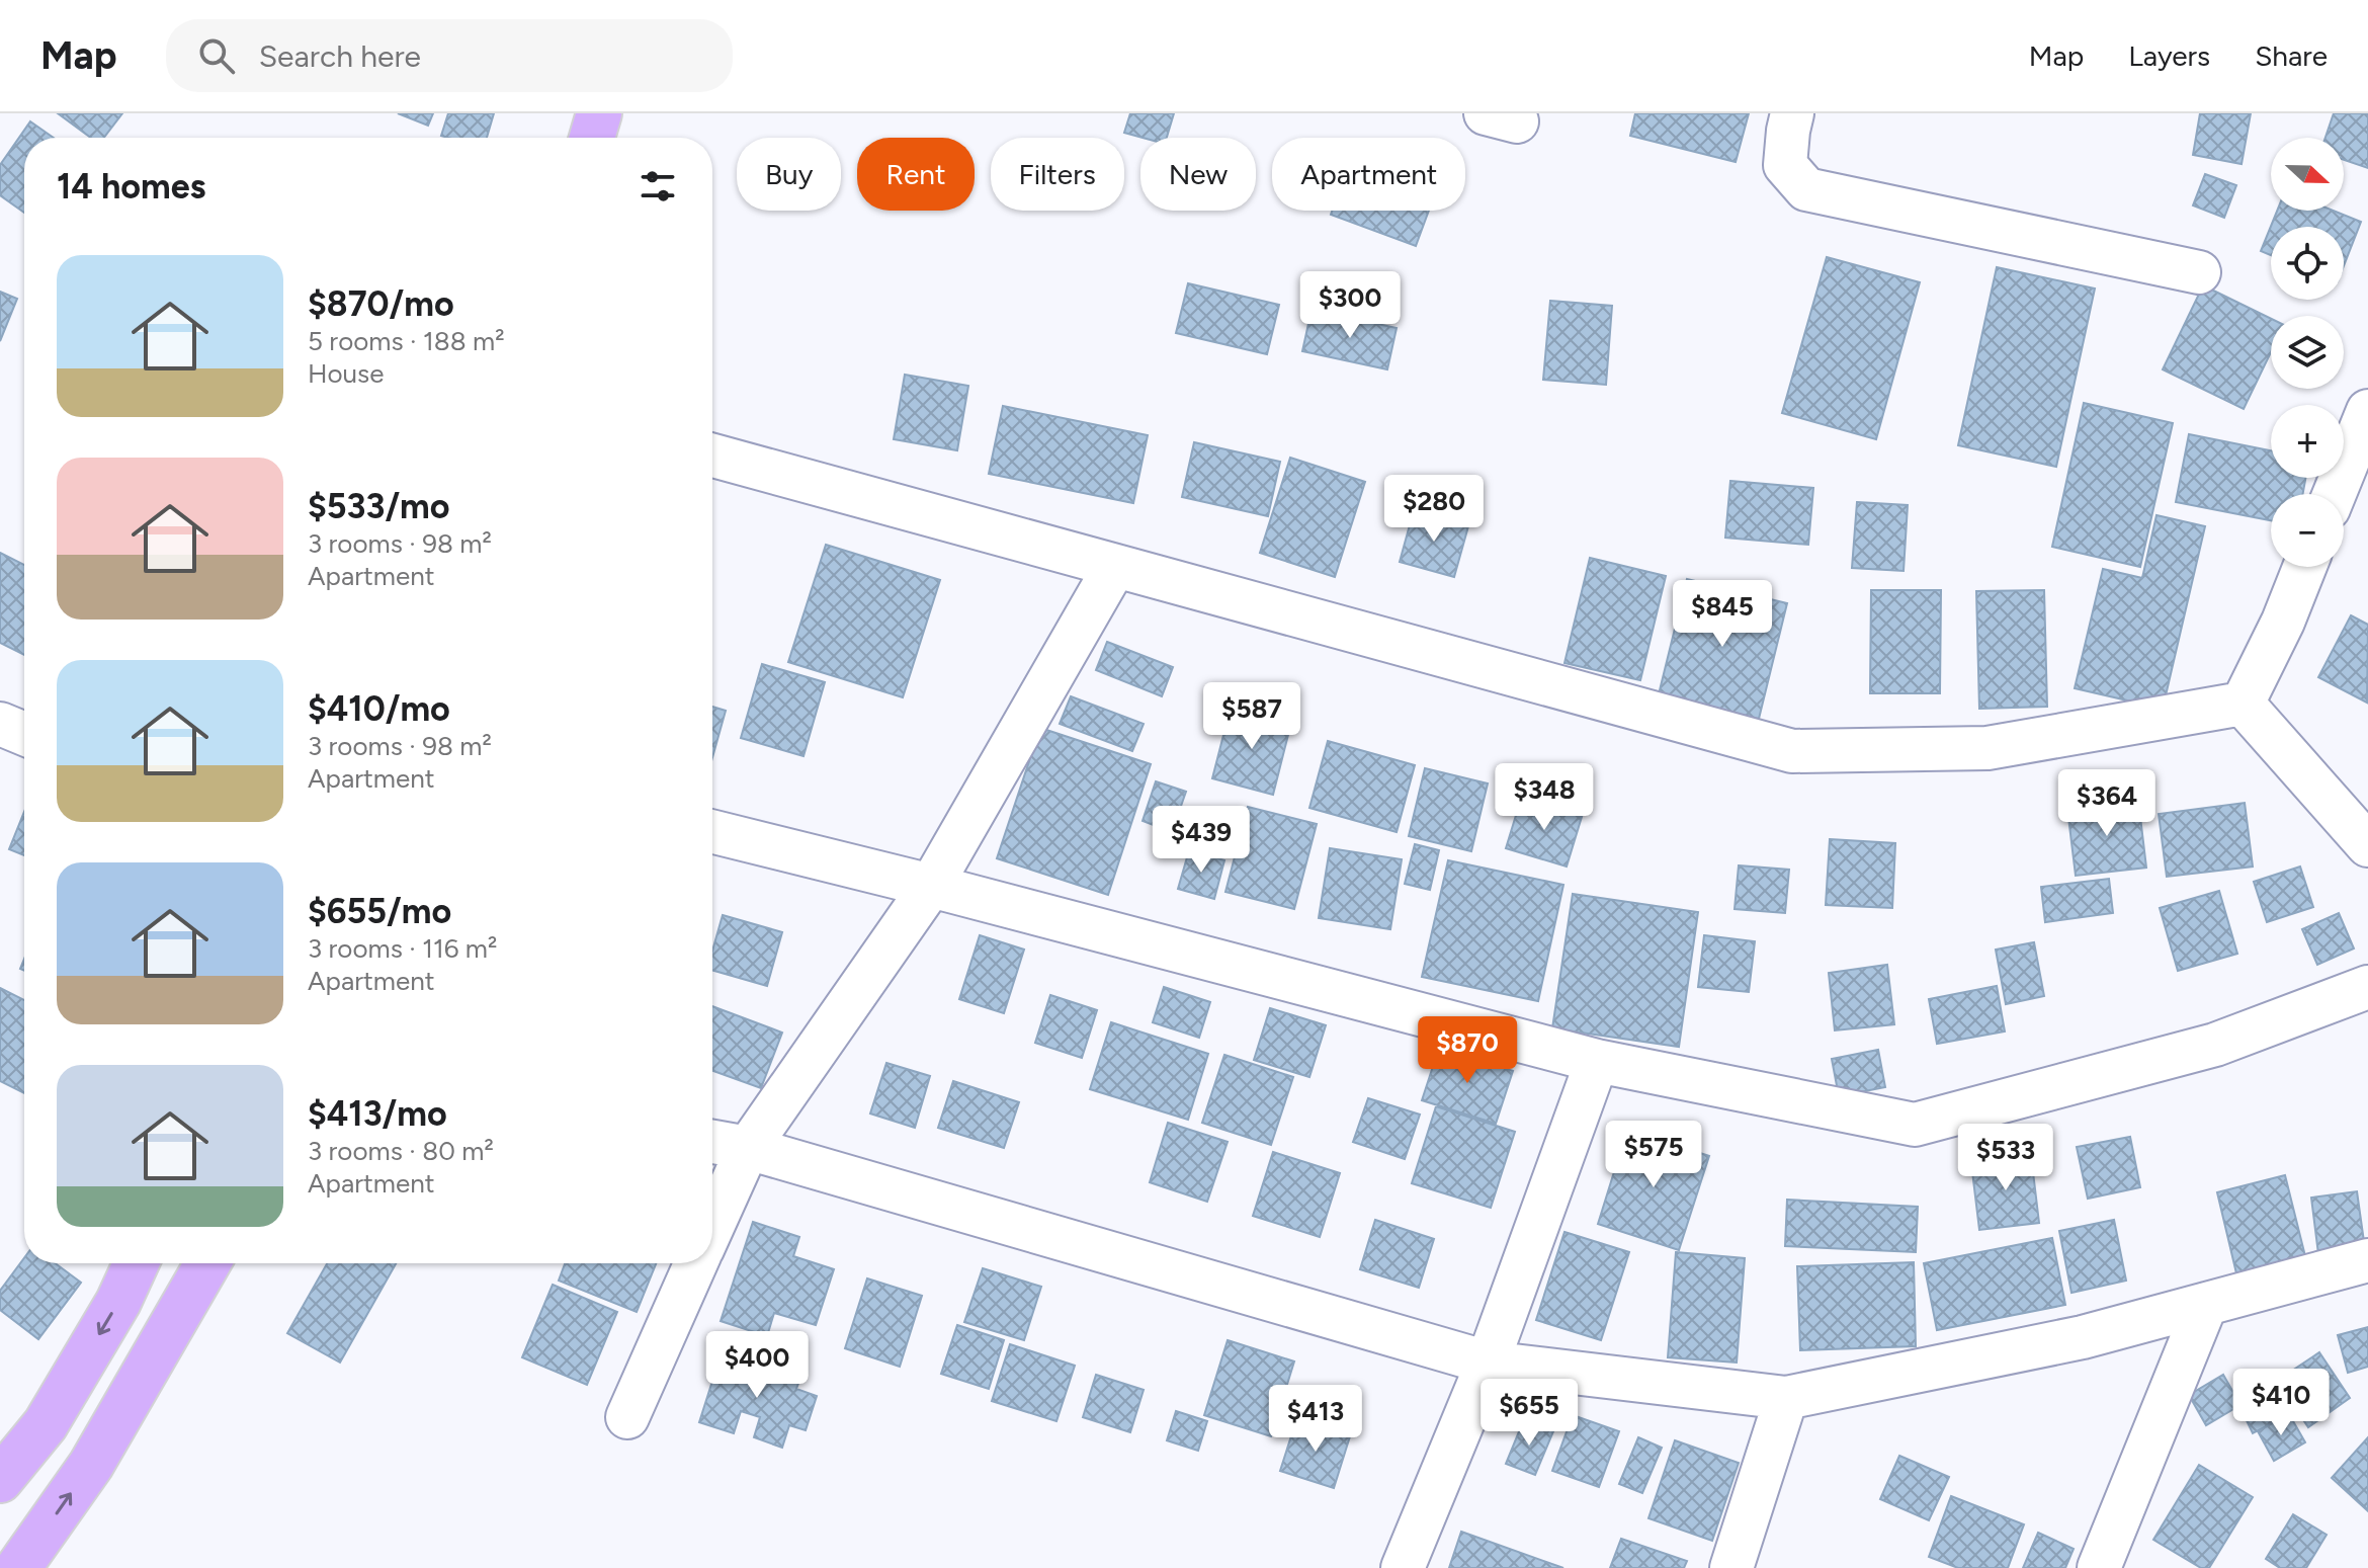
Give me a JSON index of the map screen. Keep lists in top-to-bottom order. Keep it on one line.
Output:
{"north":"right","page":{"header":"Map","search":"Search here","nav":["Map","Layers","Share"],"map_buttons":["+","−"],"chip":["Buy","Rent","Filters","New","Apartment"],"heading":"14 homes","list":[{"name":"$870/mo","note":"5 rooms · 188 m² · House"},{"name":"$533/mo","note":"3 rooms · 98 m² · Apartment"},{"name":"$410/mo","note":"3 rooms · 98 m² · Apartment"},{"name":"$655/mo","note":"3 rooms · 116 m² · Apartment"},{"name":"$413/mo","note":"3 rooms · 80 m² · Apartment"}],"price":["$300","$280","$845","$587","$348","$364","$439","$870","$575","$533","$400","$410","$655","$413"]}}
